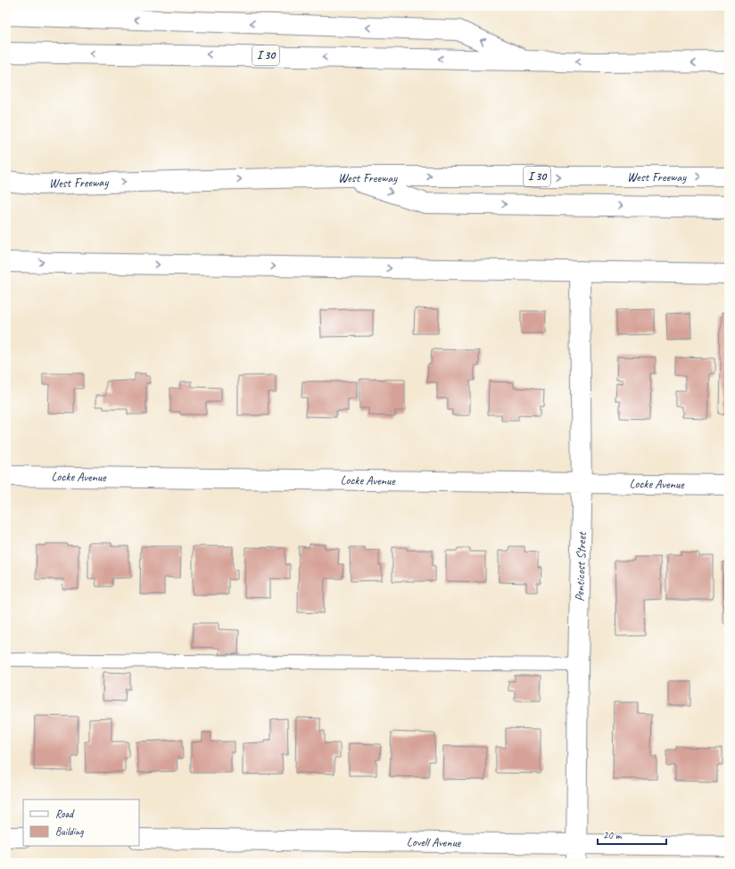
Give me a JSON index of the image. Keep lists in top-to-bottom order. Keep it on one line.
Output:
{"streets":{"main road":["I 30","West Freeway","Locke Avenue","Penticost Street","Lovell Avenue"]},"crossings":[["Locke Avenue","Penticost Street"],["Penticost Street","Lovell Avenue"]],"legend":["Road","Building"],"scale_bar":"20 m"}
